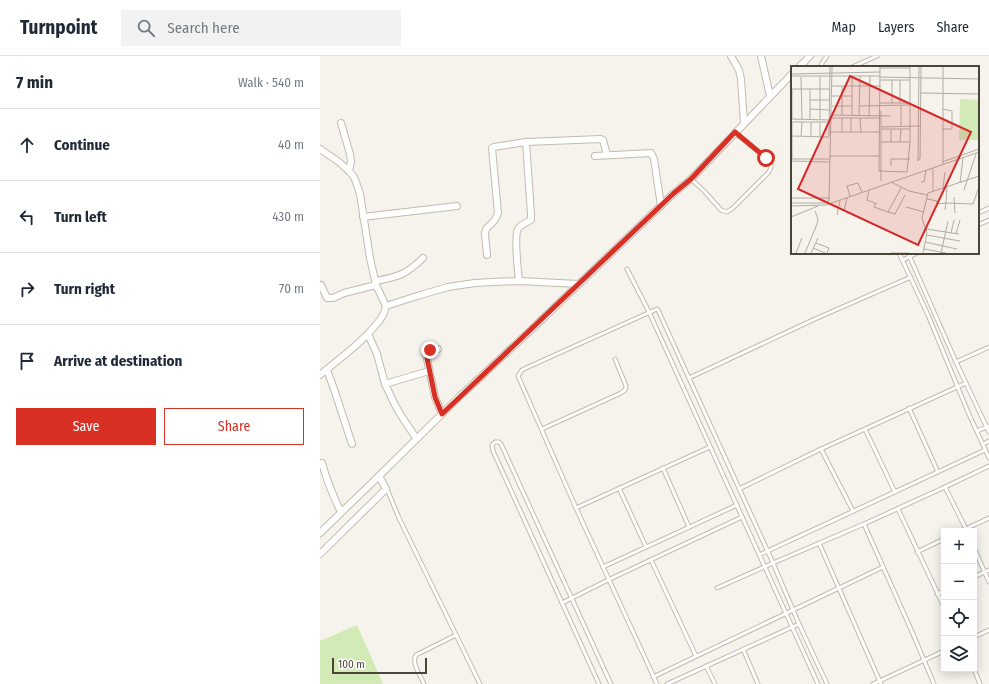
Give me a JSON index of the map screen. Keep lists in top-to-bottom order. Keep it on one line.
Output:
{"scale_bar":"100 m","page":{"header":"Turnpoint","search":"Search here","nav":["Map","Layers","Share"],"heading":["7 min","Walk · 540 m"],"list":[["Continue","40 m"],["Turn left","430 m"],["Turn right","70 m"],"Arrive at destination"],"buttons":["Save","Share"],"map_buttons":["+","−"],"scale":"100 m"}}
